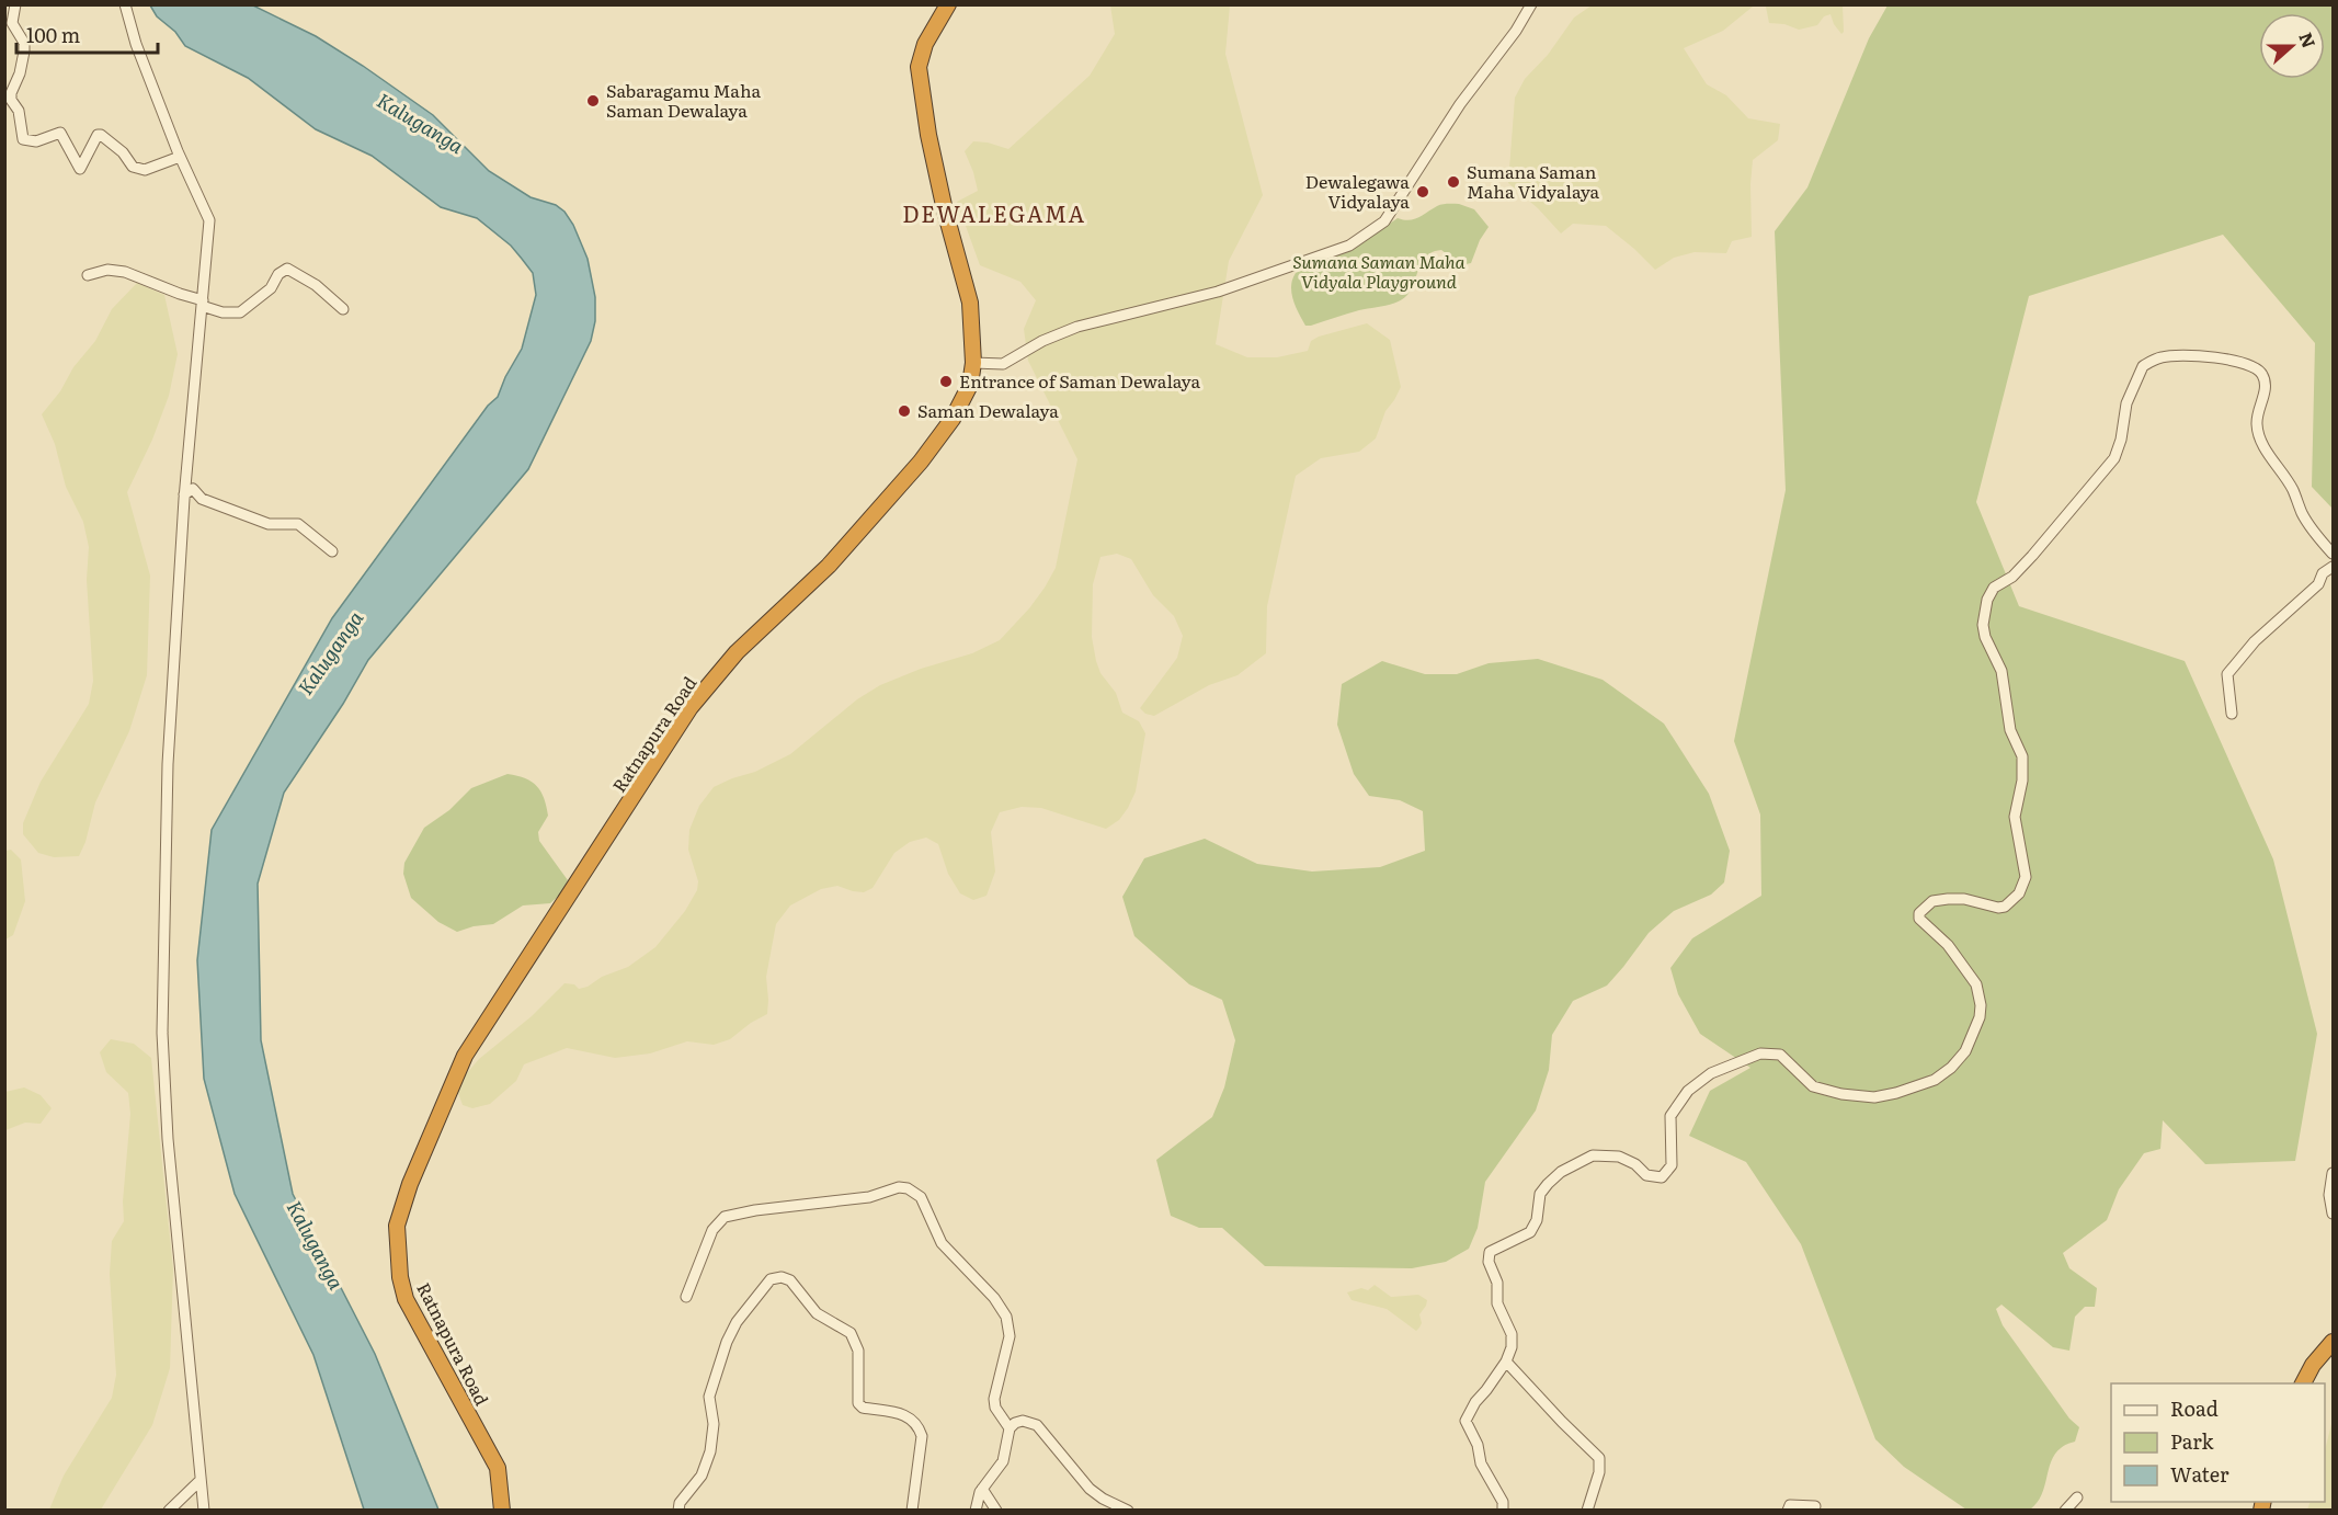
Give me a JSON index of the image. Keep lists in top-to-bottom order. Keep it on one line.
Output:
{"streets":{"highway":["Ratnapura Road"]},"districts":["DEWALEGAMA"],"water":["Kaluganga"],"parks":["Sumana Saman Maha Vidyala Playground"],"places":["Sabaragamu Maha Saman Dewalaya","Sumana Saman Maha Vidyalaya","Dewalegawa Vidyalaya","Entrance of Saman Dewalaya","Saman Dewalaya"],"legend":["Road","Park","Water"],"scale_bar":"100 m","north":"right"}
